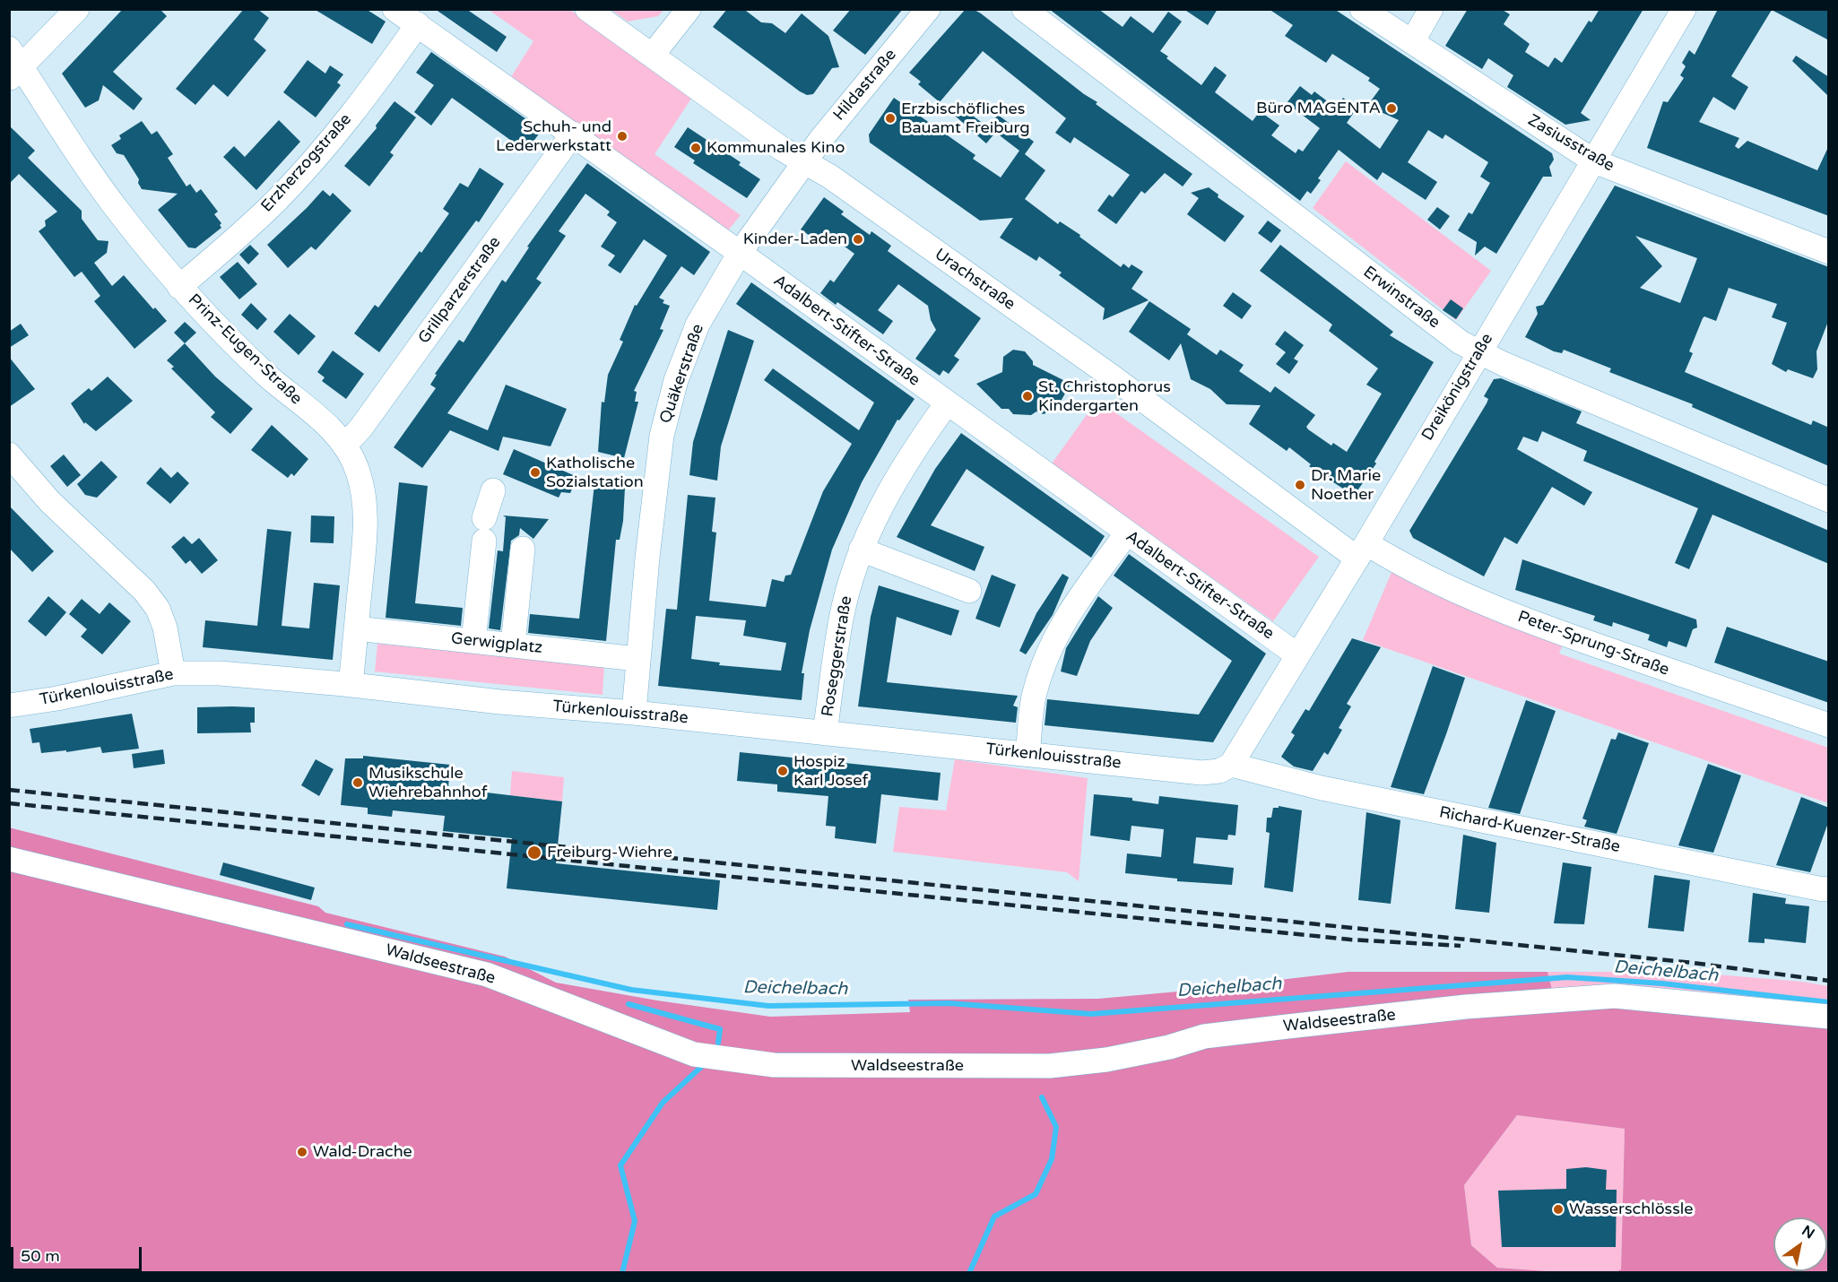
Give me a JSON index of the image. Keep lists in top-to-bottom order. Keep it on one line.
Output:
{"streets":{"street":["Hildastraße","Zasiusstraße","Erzherzogstraße","Urachstraße","Grillparzerstraße","Erwinstraße","Adalbert-Stifter-Straße","Prinz-Eugen-Straße","Quäkerstraße","Dreikönigstraße","Gerwigplatz","Peter-Sprung-Straße","Roseggerstraße","Türkenlouisstraße","Richard-Kuenzer-Straße","Waldseestraße"]},"crossings":[["Hildastraße","Urachstraße"],["Hildastraße","Quäkerstraße"],["Zasiusstraße","Dreikönigstraße"],["Erzherzogstraße","Adalbert-Stifter-Straße"],["Erzherzogstraße","Prinz-Eugen-Straße"],["Urachstraße","Quäkerstraße"],["Urachstraße","Dreikönigstraße"],["Urachstraße","Peter-Sprung-Straße"],["Grillparzerstraße","Adalbert-Stifter-Straße"],["Grillparzerstraße","Prinz-Eugen-Straße"],["Erwinstraße","Dreikönigstraße"],["Adalbert-Stifter-Straße","Quäkerstraße"],["Adalbert-Stifter-Straße","Dreikönigstraße"],["Adalbert-Stifter-Straße","Roseggerstraße"],["Prinz-Eugen-Straße","Gerwigplatz"],["Prinz-Eugen-Straße","Türkenlouisstraße"],["Quäkerstraße","Gerwigplatz"],["Quäkerstraße","Türkenlouisstraße"],["Dreikönigstraße","Peter-Sprung-Straße"],["Dreikönigstraße","Türkenlouisstraße"],["Dreikönigstraße","Richard-Kuenzer-Straße"],["Roseggerstraße","Türkenlouisstraße"],["Türkenlouisstraße","Richard-Kuenzer-Straße"]],"water":["Deichelbach"],"places":["Büro MAGENTA","Erzbischöfliches Bauamt Freiburg","Schuh- und Lederwerkstatt","Kommunales Kino","Kinder-Laden","St. Christophorus Kindergarten","Katholische Sozialstation","Dr. Marie Noether","Hospiz Karl Josef","Musikschule Wiehrebahnhof","Freiburg-Wiehre","Wald-Drache","Wasserschlössle"],"scale_bar":"50 m","north":"top right"}
